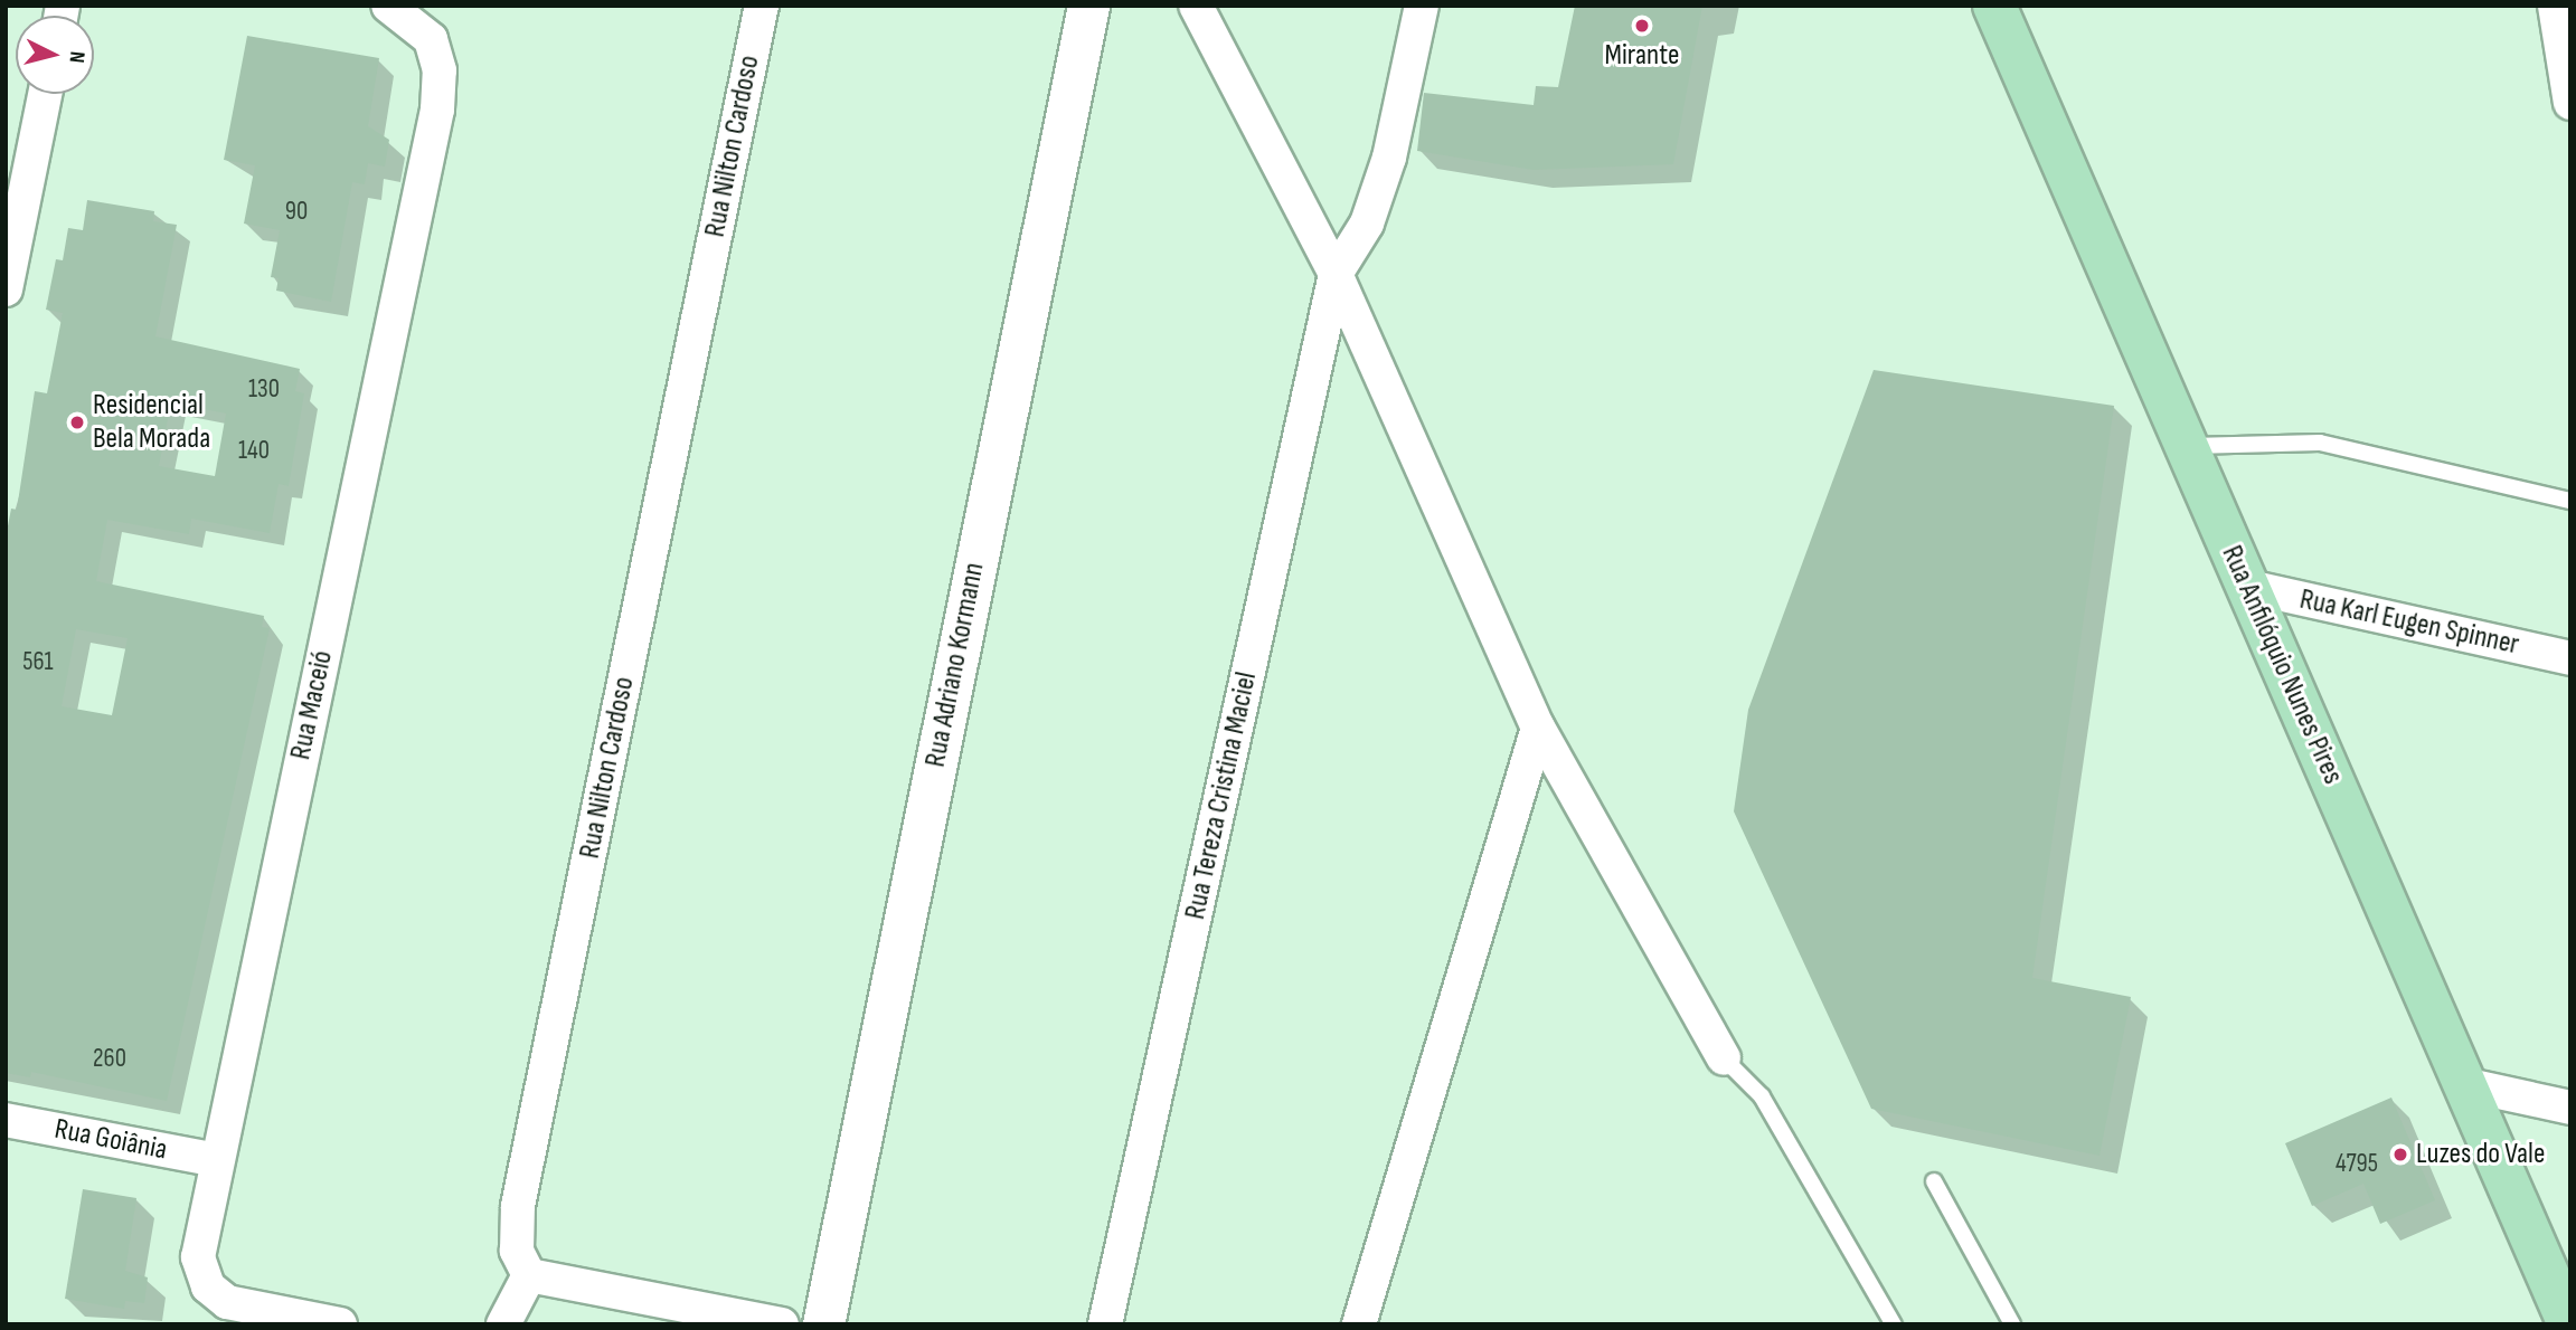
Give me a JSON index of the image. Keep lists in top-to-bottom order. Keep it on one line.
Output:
{"streets":{"main road":["Rua Anfilóquio Nunes Pires"],"street":["Rua Nilton Cardoso","Rua Karl Eugen Spinner","Rua Adriano Kormann","Rua Maceió","Rua Tereza Cristina Maciel","Rua Goiânia"]},"crossings":[["Rua Karl Eugen Spinner","Rua Anfilóquio Nunes Pires"],["Rua Maceió","Rua Goiânia"]],"places":["Mirante","Residencial Bela Morada","Luzes do Vale"],"house_numbers":["90","130","140","561","260","4795"],"north":"right"}
